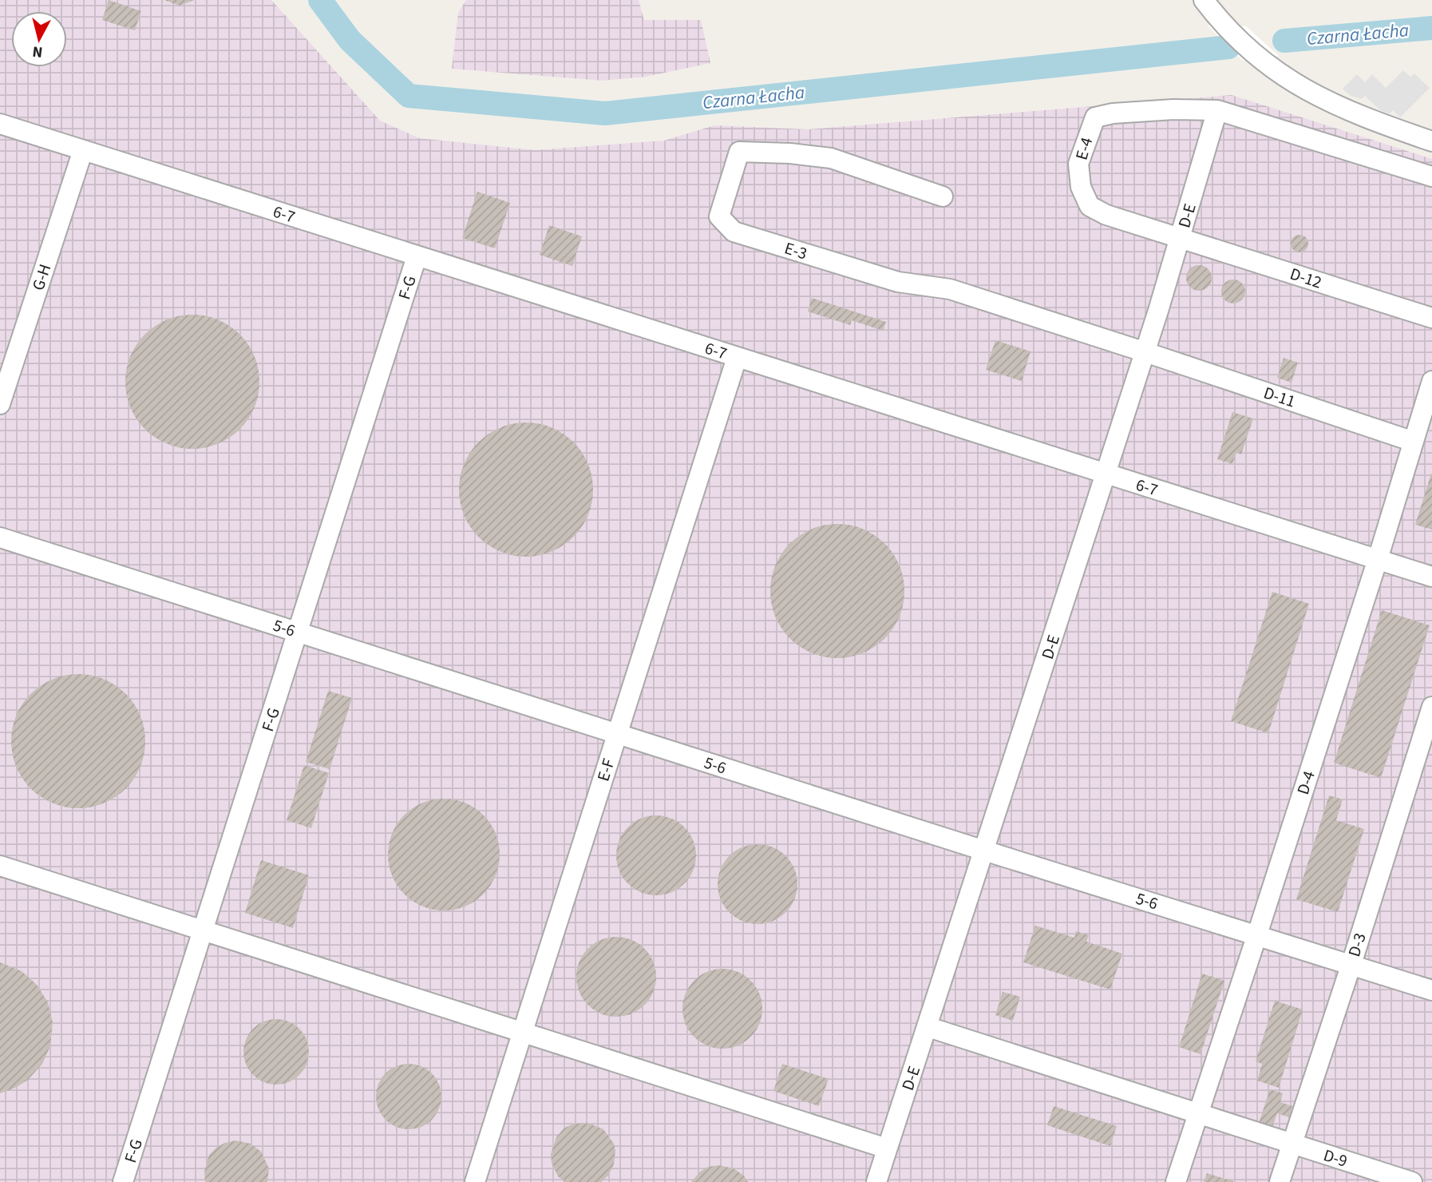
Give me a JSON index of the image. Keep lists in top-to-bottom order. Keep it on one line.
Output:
{"streets":{"street":["E-4","6-7","D-E","E-3","G-H","D-12","F-G","D-11","5-6","E-F","D-4","D-3","D-9"]},"crossings":[["E-4","D-E"],["E-4","D-12"],["6-7","D-E"],["6-7","G-H"],["6-7","F-G"],["6-7","E-F"],["6-7","D-4"],["D-E","E-3"],["D-E","D-12"],["D-E","D-11"],["D-E","5-6"],["D-E","D-9"],["E-3","D-11"],["F-G","5-6"],["D-11","D-4"],["5-6","E-F"],["5-6","D-4"],["5-6","D-3"],["D-4","D-9"],["D-3","D-9"]],"water":["Czarna Łacha"],"north":"bottom"}
